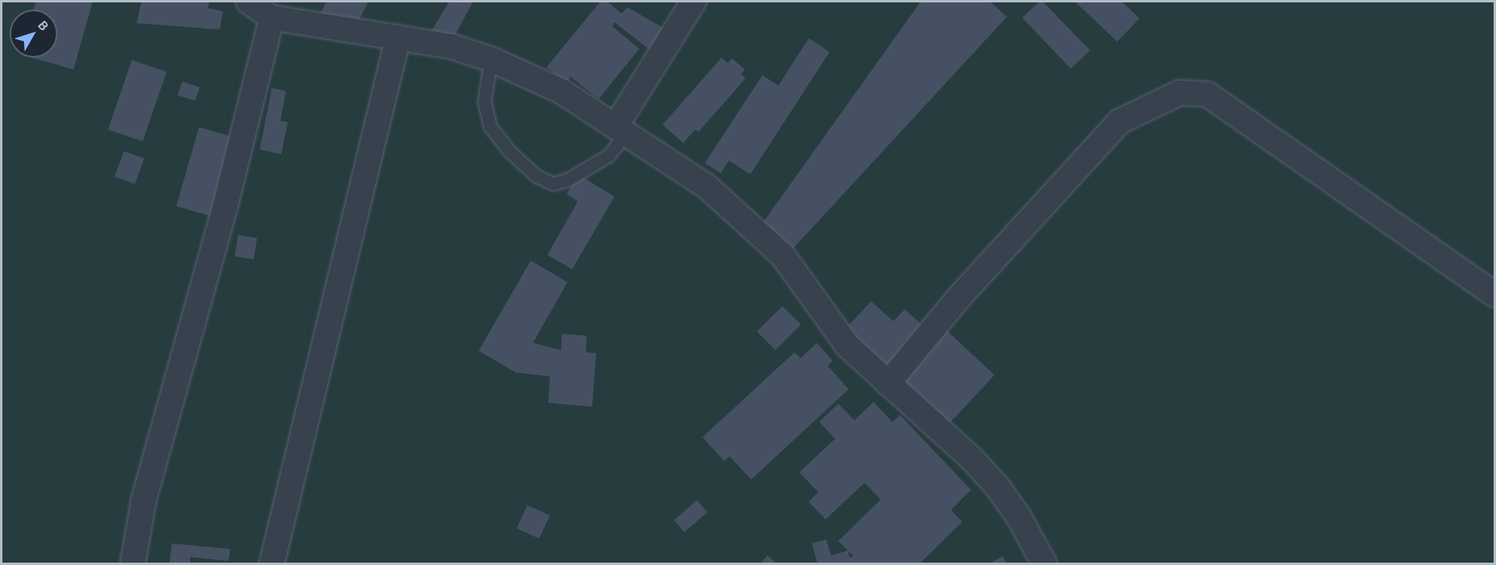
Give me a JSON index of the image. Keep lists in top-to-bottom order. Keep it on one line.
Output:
{"north":"top right"}
